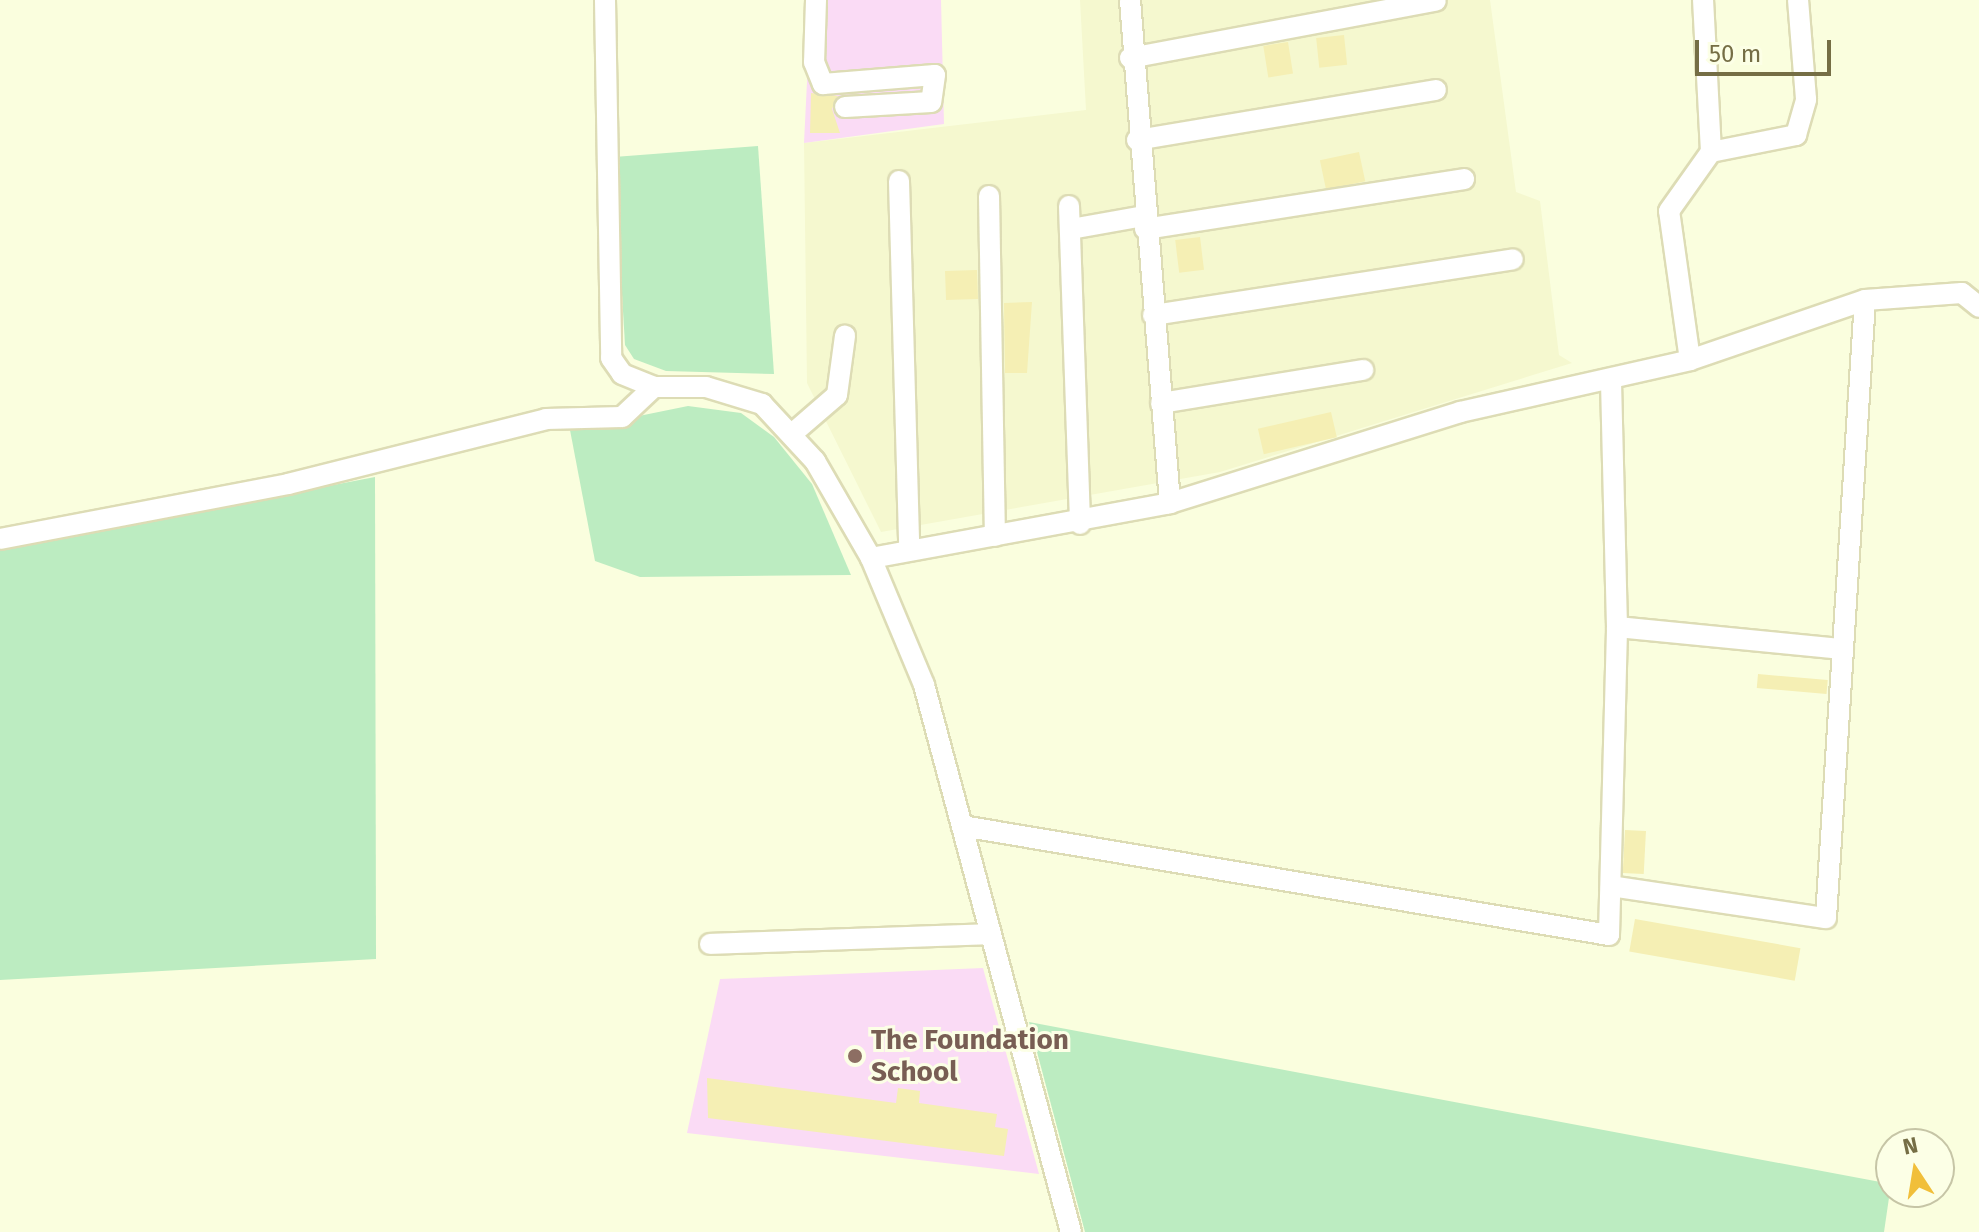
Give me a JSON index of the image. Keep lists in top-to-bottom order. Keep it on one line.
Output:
{"places":["The Foundation School"],"scale_bar":"50 m","north":"top"}
